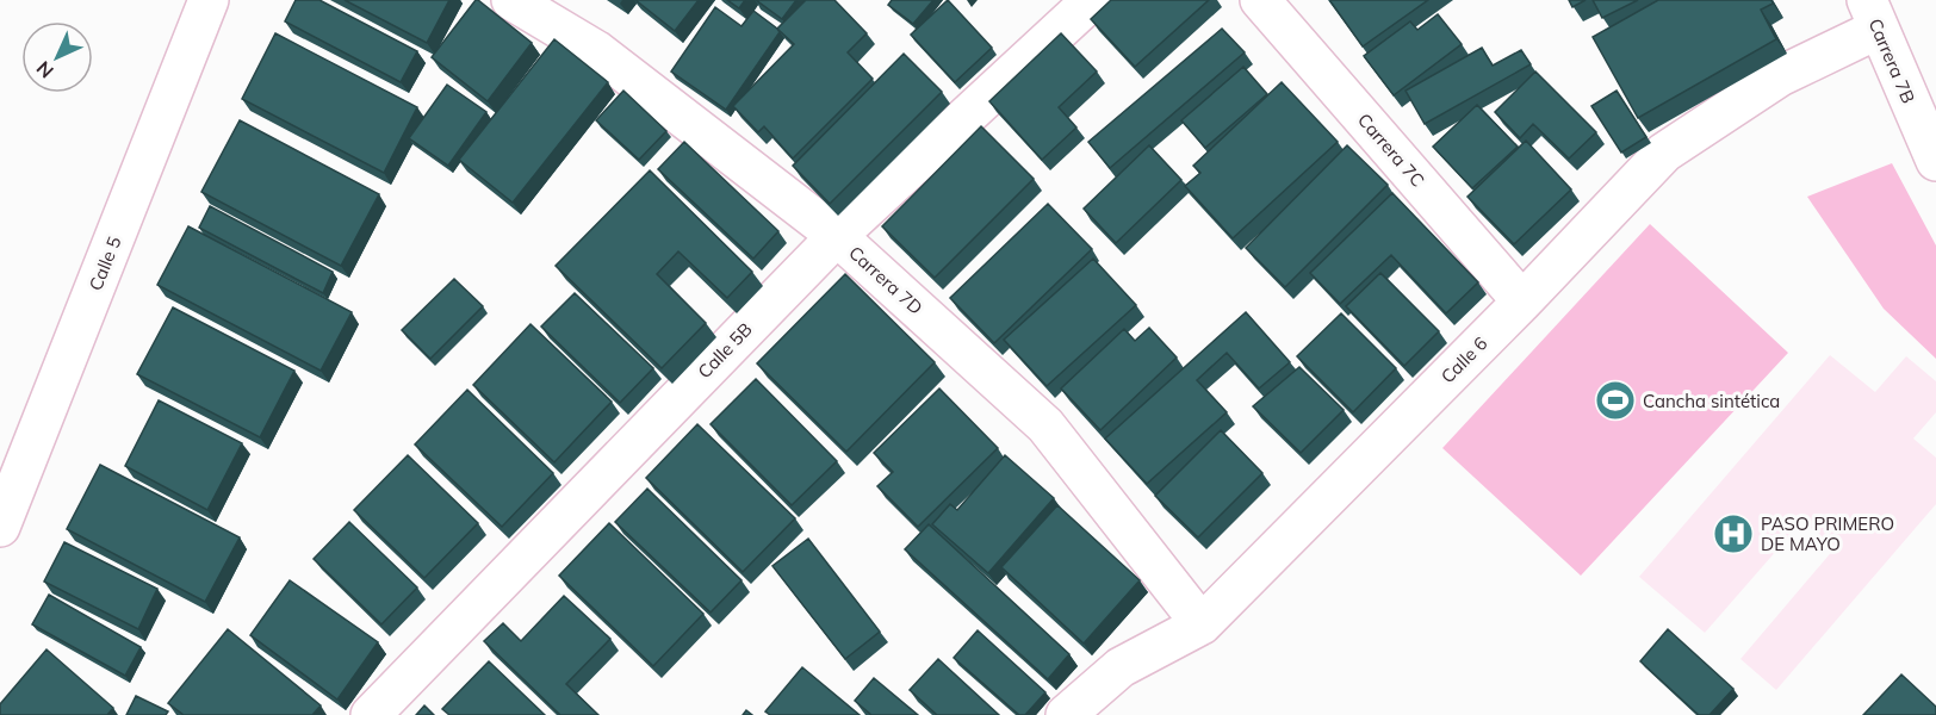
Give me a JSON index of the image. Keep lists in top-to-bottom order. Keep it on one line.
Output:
{"streets":{"street":["Carrera 7B","Carrera 7C","Calle 5","Carrera 7D","Calle 5B","Calle 6"]},"crossings":[["Carrera 7B","Calle 6"],["Carrera 7C","Calle 6"],["Carrera 7D","Calle 5B"],["Carrera 7D","Calle 6"]],"places":{"sports":["Cancha sintética"],"hospital":["PASO PRIMERO DE MAYO"]},"north":"bottom left"}
